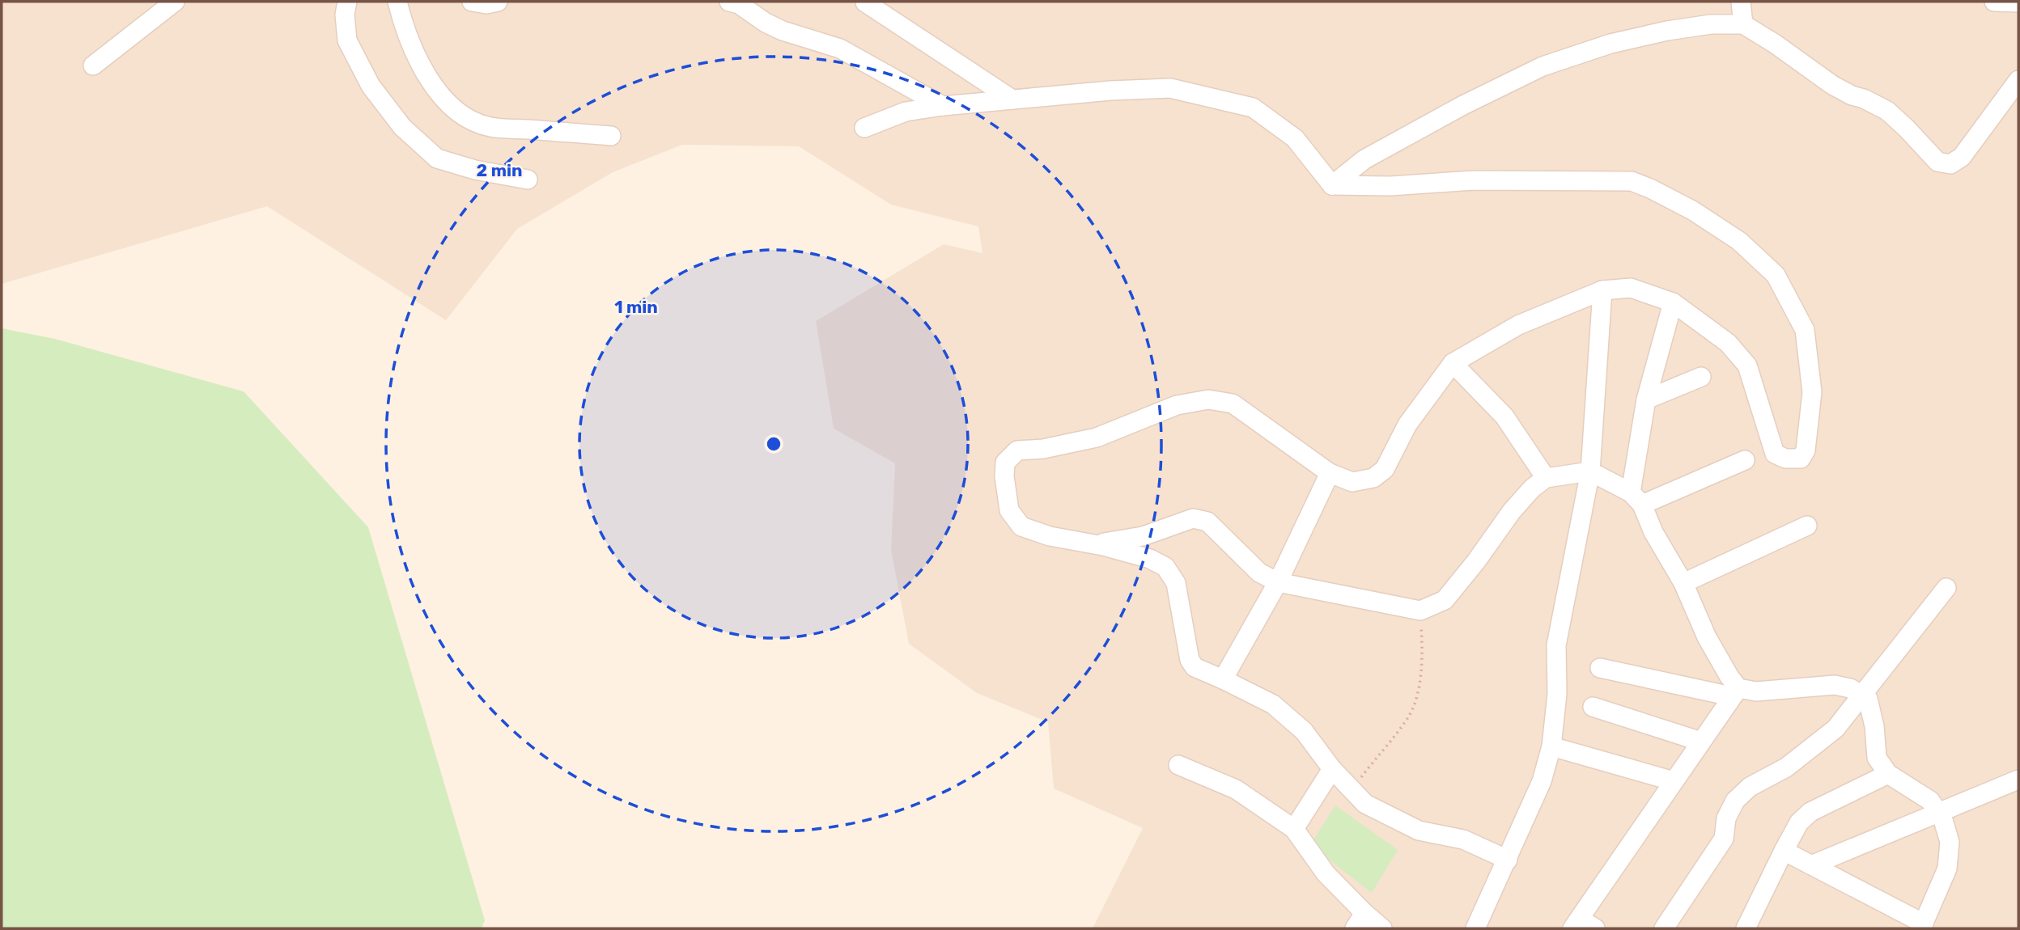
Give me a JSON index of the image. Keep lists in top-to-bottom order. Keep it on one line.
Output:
{"rings":["2 min","1 min"]}
